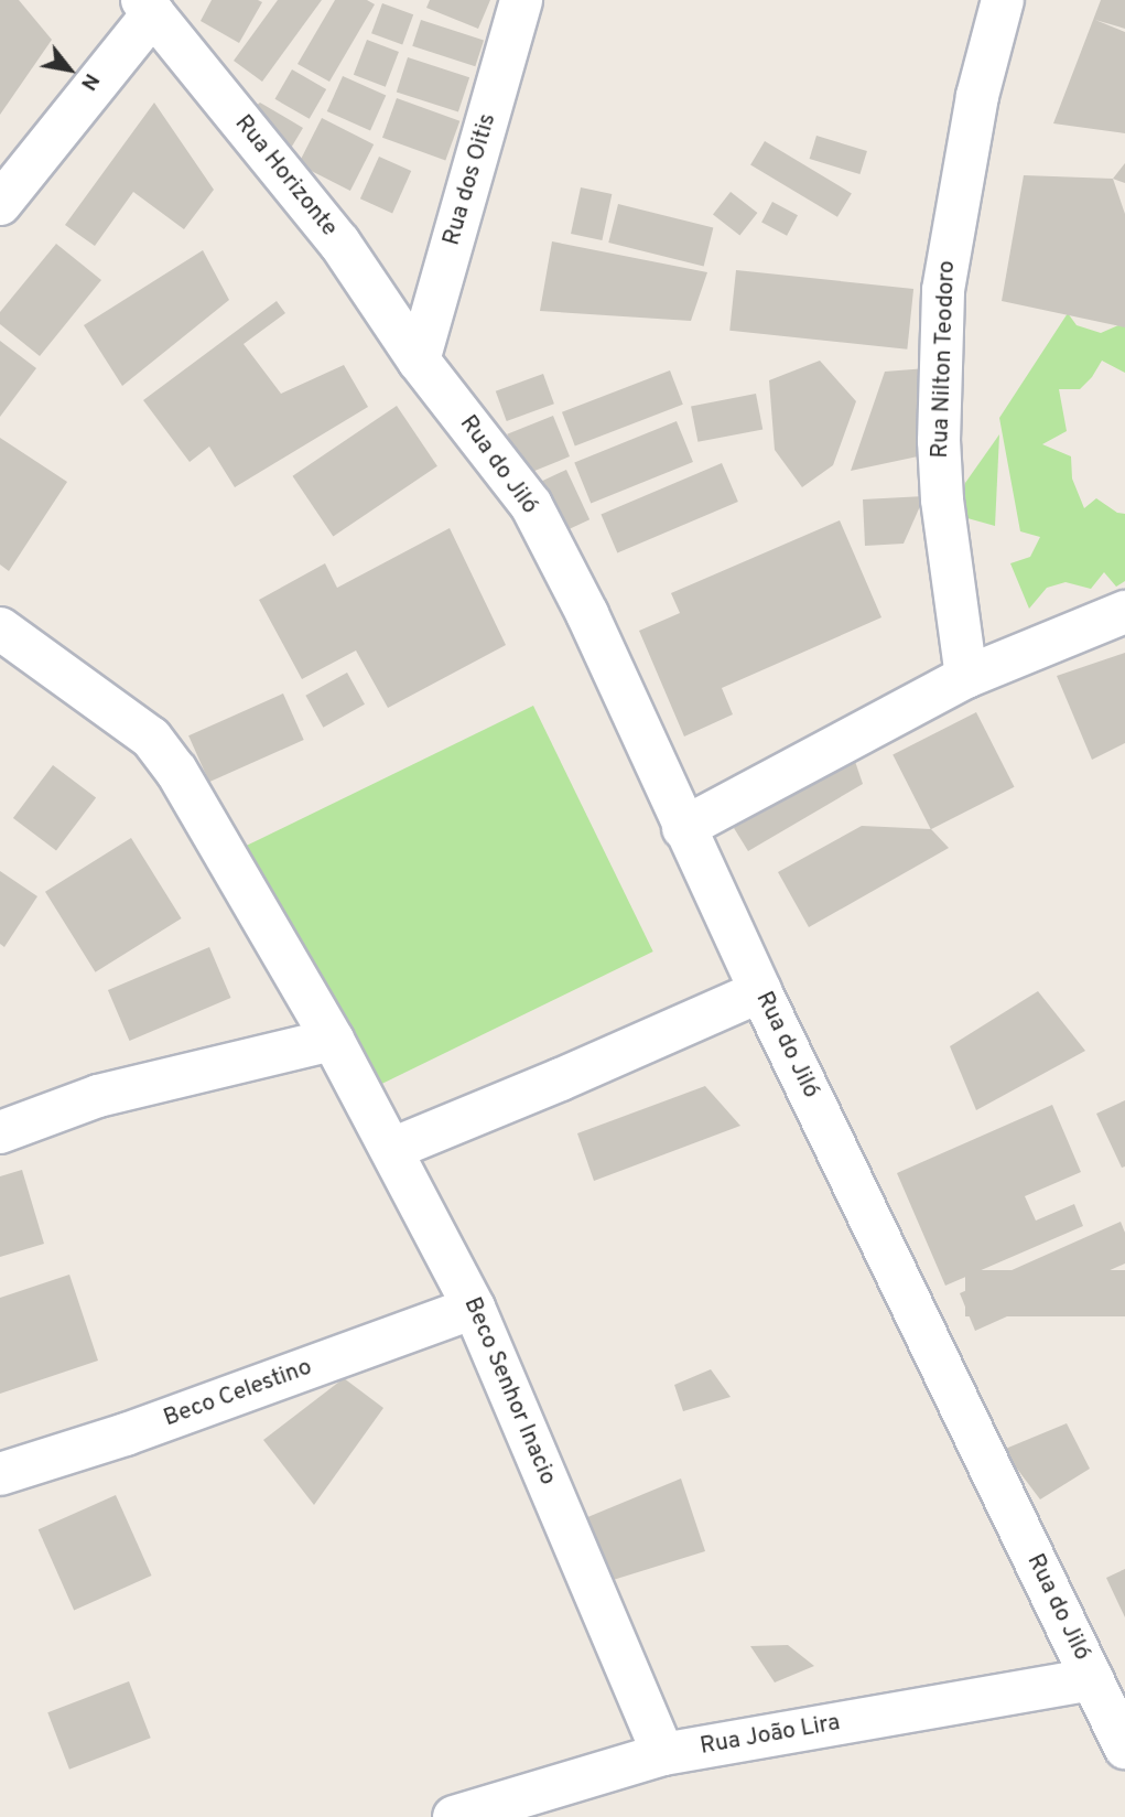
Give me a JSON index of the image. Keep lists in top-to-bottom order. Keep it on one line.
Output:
{"streets":{"street":["Rua Horizonte","Rua dos Oitis","Rua Nilton Teodoro","Rua do Jiló","Beco Senhor Inacio","Beco Celestino","Rua João Lira"]},"crossings":[["Rua Horizonte","Rua dos Oitis"],["Rua Horizonte","Rua do Jiló"],["Rua dos Oitis","Rua do Jiló"],["Rua do Jiló","Rua João Lira"],["Beco Senhor Inacio","Beco Celestino"],["Beco Senhor Inacio","Rua João Lira"]],"north":"bottom right"}
